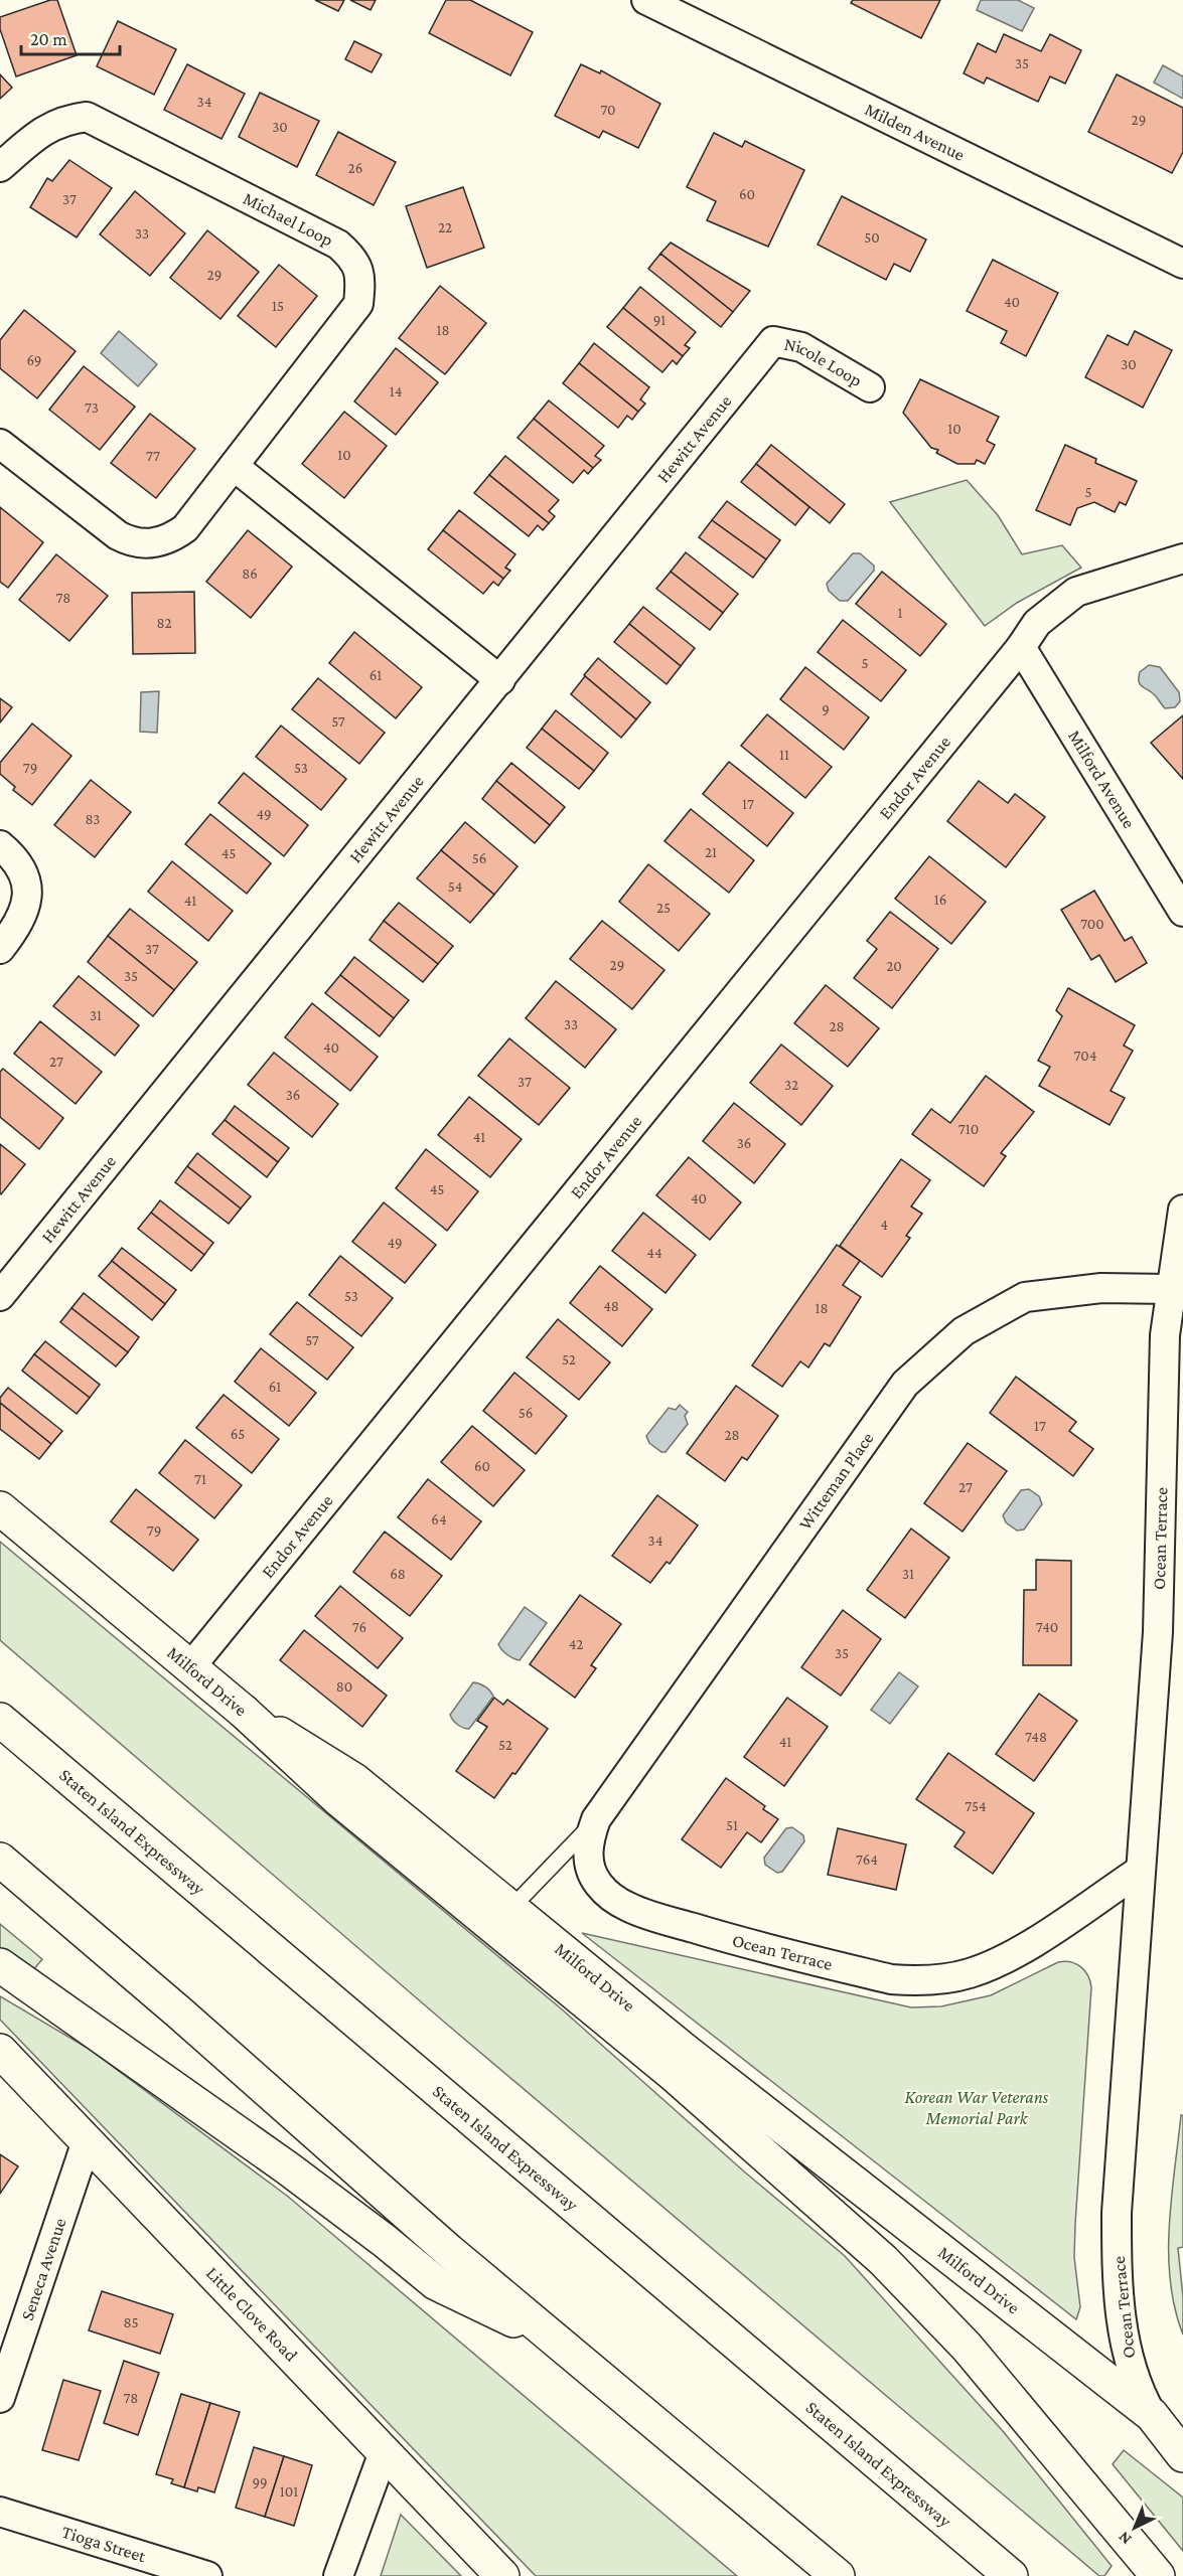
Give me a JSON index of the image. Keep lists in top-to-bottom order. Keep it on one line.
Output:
{"streets":{"main road":["Milford Drive","Staten Island Expressway","Little Clove Road"],"street":["Milden Avenue","Michael Loop","Nicole Loop","Hewitt Avenue","Endor Avenue","Milford Avenue","Witteman Place","Ocean Terrace","Seneca Avenue","Tioga Street"]},"crossings":[["Nicole Loop","Hewitt Avenue"],["Endor Avenue","Milford Avenue"],["Endor Avenue","Milford Drive"],["Witteman Place","Ocean Terrace"],["Ocean Terrace","Milford Drive"],["Seneca Avenue","Little Clove Road"]],"parks":["Korean War Veterans Memorial Park"],"house_numbers":["35","34","70","29","30","26","60","37","22","33","50","29","40","15","91","18","69","30","14","73","10","10","77","5","86","78","1","82","5","61","9","57","11","79","53","17","49","83","21","45","56","54","16","41","25","700","37","29","20","35","31","33","28","40","704","27","37","32","36","710","41","36","45","40","4","49","44","53","48","18","57","52","61","56","17","65","28","60","71","27","64","79","34","68","31","76","740","42","35","80","748","41","52","754","51","764","85","78","99","101"],"scale_bar":"20 m","north":"bottom left"}
